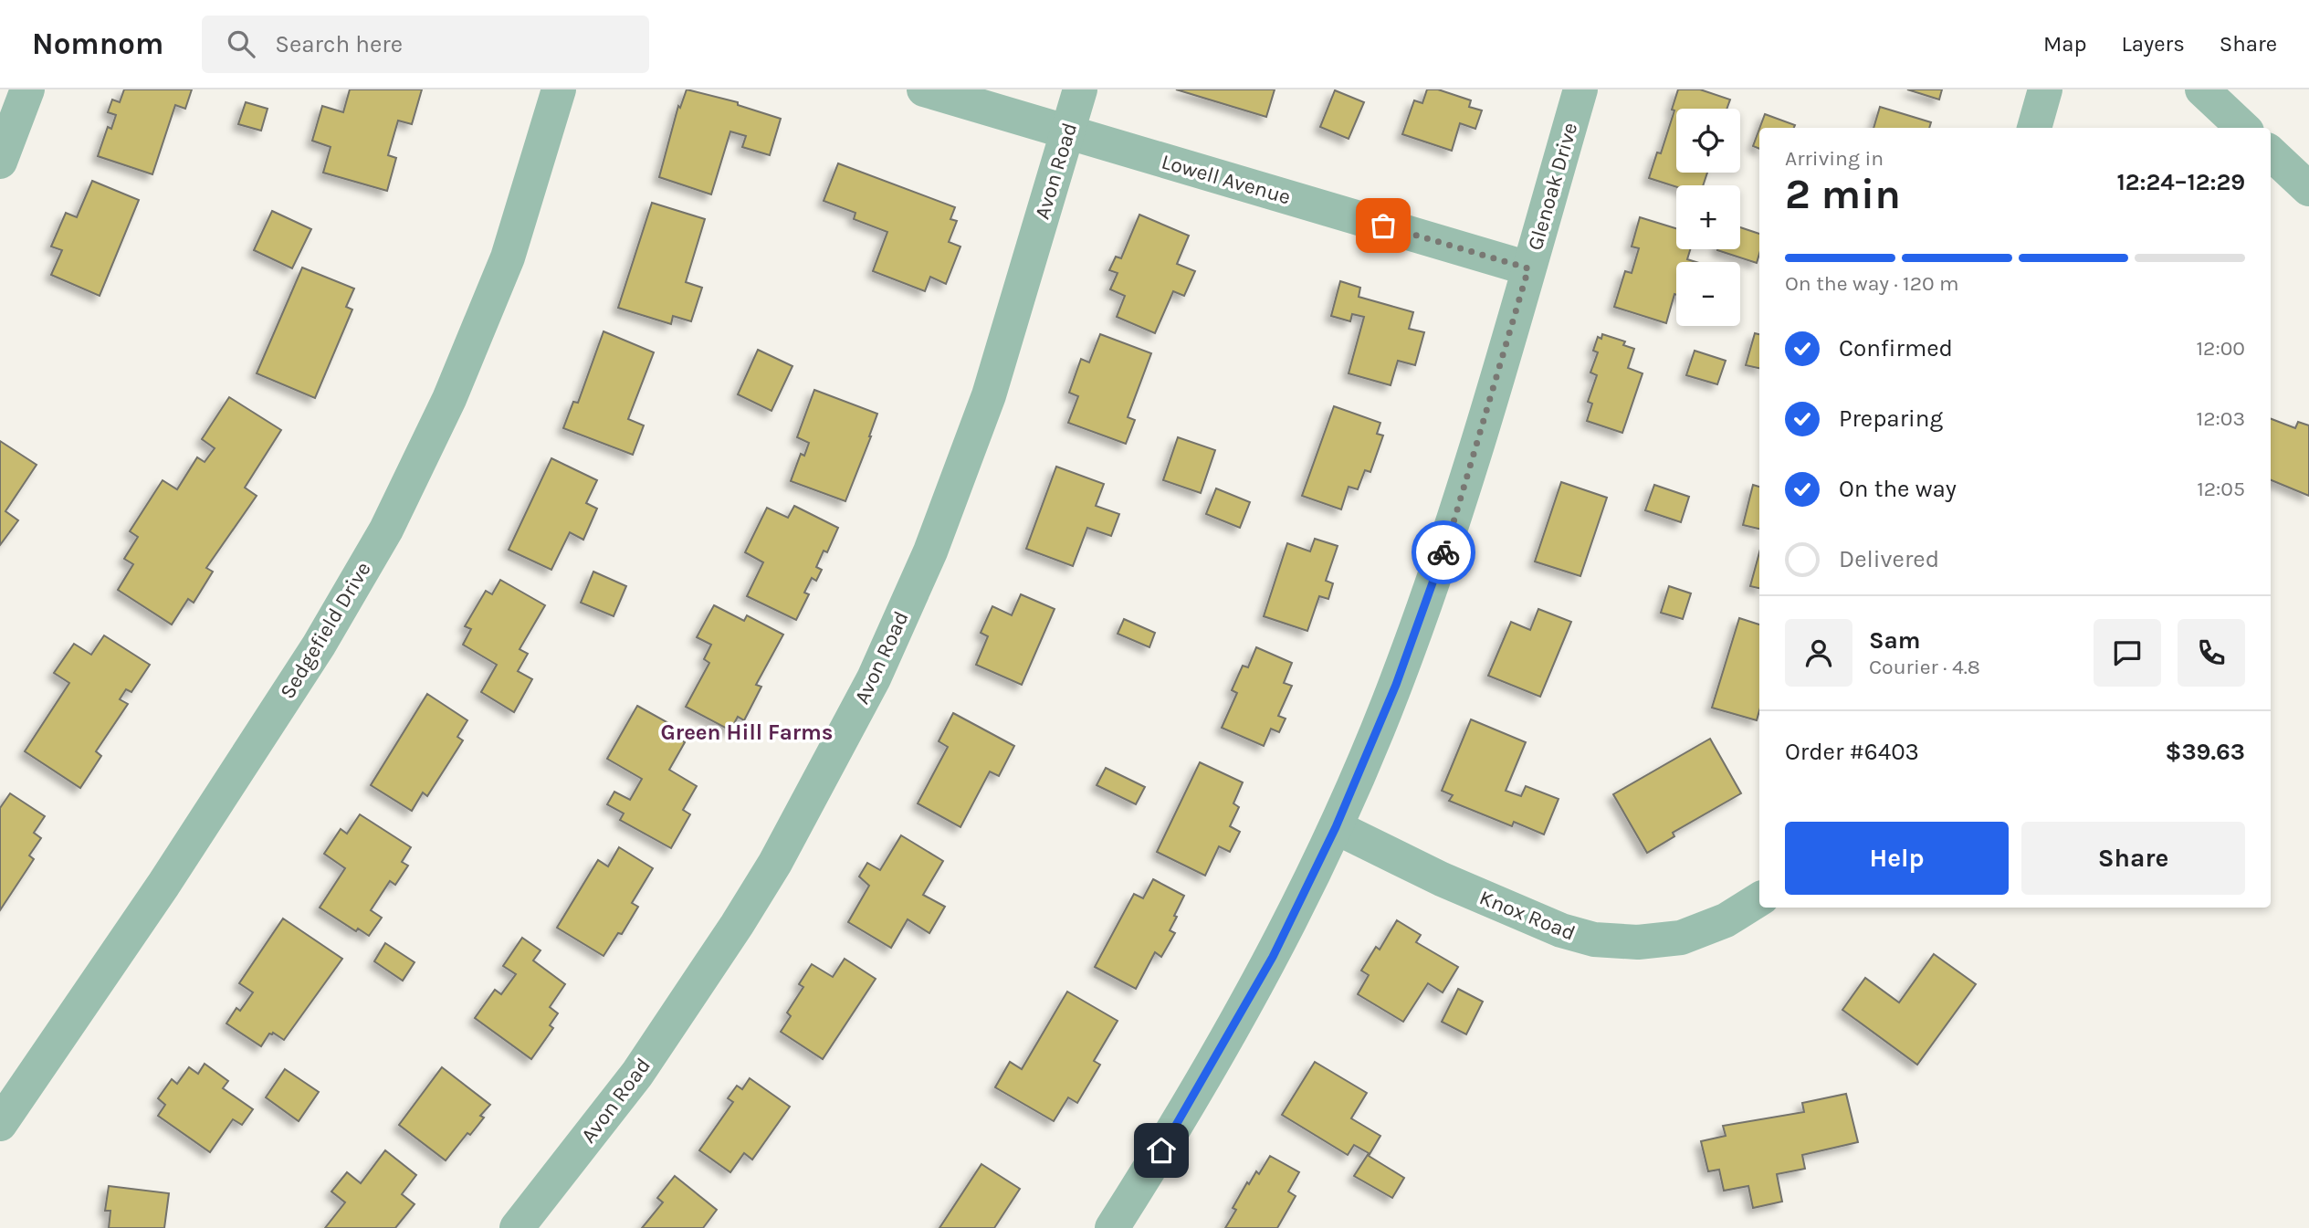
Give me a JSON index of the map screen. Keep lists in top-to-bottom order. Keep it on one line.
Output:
{"streets":{"street":["Avon Road","Lowell Avenue","Glenoak Drive","Sedgefield Drive","Knox Road"]},"crossings":[["Avon Road","Lowell Avenue"],["Lowell Avenue","Glenoak Drive"],["Glenoak Drive","Knox Road"]],"districts":["Green Hill Farms"],"page":{"header":"Nomnom","search":"Search here","nav":["Map","Layers","Share"],"map_buttons":["+","−"],"heading":["2 min","Arriving in","12:24–12:29"],"panel":["Sam","Courier · 4.8","Order #6403","$39.63"],"bar":"On the way · 120 m","list":[["Confirmed","12:00"],["Preparing","12:03"],["On the way","12:05"],"Delivered"],"buttons":["Help","Share"]}}
